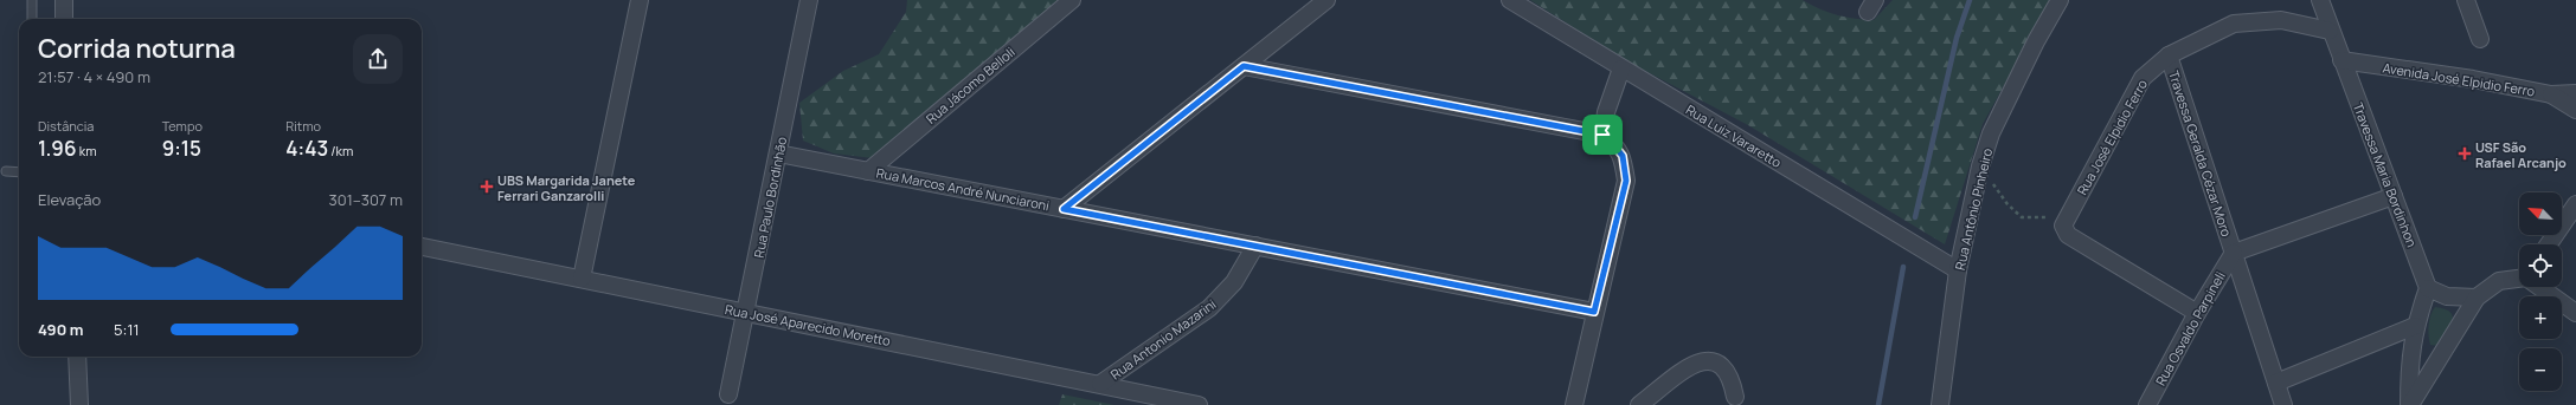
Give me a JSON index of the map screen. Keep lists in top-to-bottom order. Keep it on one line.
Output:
{"streets":{"street":["Avenida José Elpidio Ferro","Rua Jácomo Belloli","Rua Luiz Vararetto","Rua José Elpidio Ferro","Travessa Geralda Cézar Moro","Travessa Maria Bordinhon","Rua Marcos André Nunciaroni","Rua Paulo Bordinhão","Rua Antônio Pinheiro","Rua José Aparecido Moretto","Rua Osvaldo Parpineli","Rua Antonio Mazarini"]},"crossings":[["Avenida José Elpidio Ferro","Travessa Maria Bordinhon"],["Rua Jácomo Belloli","Rua Marcos André Nunciaroni"],["Rua Luiz Vararetto","Rua Antônio Pinheiro"],["Rua José Elpidio Ferro","Travessa Geralda Cézar Moro"],["Rua José Elpidio Ferro","Travessa Maria Bordinhon"],["Travessa Geralda Cézar Moro","Rua Osvaldo Parpineli"],["Rua Marcos André Nunciaroni","Rua Paulo Bordinhão"],["Rua Marcos André Nunciaroni","Rua Antonio Mazarini"],["Rua Paulo Bordinhão","Rua José Aparecido Moretto"],["Rua José Aparecido Moretto","Rua Antonio Mazarini"]],"places":{"health":["USF São Rafael Arcanjo","UBS Margarida Janete Ferrari Ganzarolli"]},"north":"top left","page":{"heading":["Corrida noturna","21:57 · 4 × 490 m"],"stats":[["Distância","1.96 km"],["Tempo","9:15"],["Ritmo","4:43 /km"]],"chart":["Elevação","301–307 m"],"map_buttons":["+","−"],"list":[{"name":"490 m","note":"5:11"}]}}
